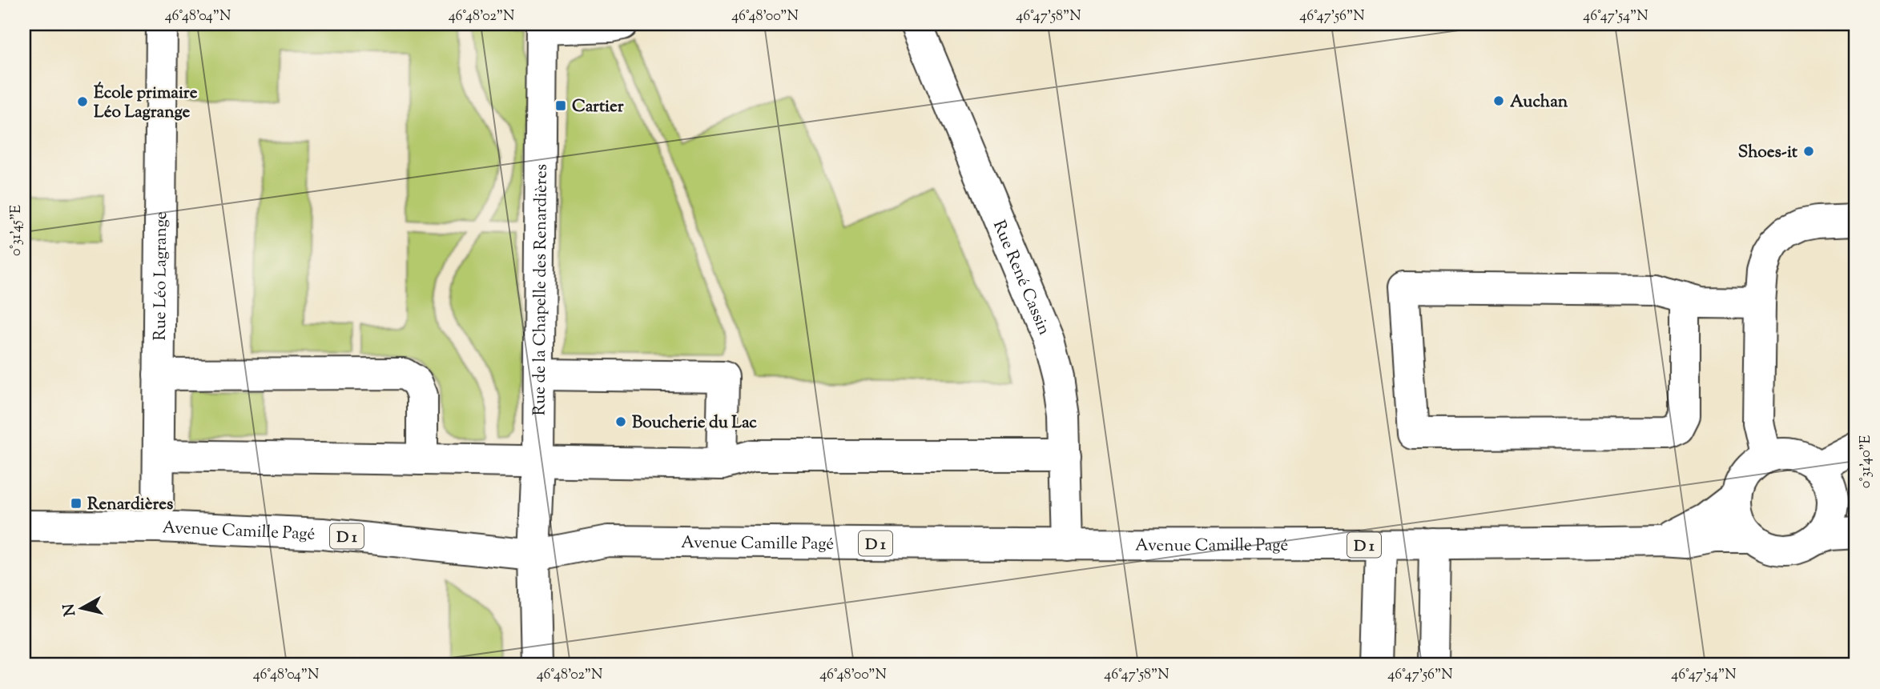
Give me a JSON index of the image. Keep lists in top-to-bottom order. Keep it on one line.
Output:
{"streets":{"street":["Rue Léo Lagrange","Rue René Cassin","Rue de la Chapelle des Renardières","Avenue Camille Pagé","D 1"]},"crossings":[["Rue Léo Lagrange","Avenue Camille Pagé"],["Rue René Cassin","Avenue Camille Pagé"],["Rue de la Chapelle des Renardières","Avenue Camille Pagé"]],"places":{"other":["Auchan","École primaire Léo Lagrange","Shoes-it","Boucherie du Lac"],"transit":["Cartier","Renardières"]},"north":"left","coordinates":["46°48'04\"N","46°48'02\"N","46°48'00\"N","46°47'58\"N","46°47'56\"N","46°47'54\"N","0°31'45\"E","0°31'40\"E"]}
